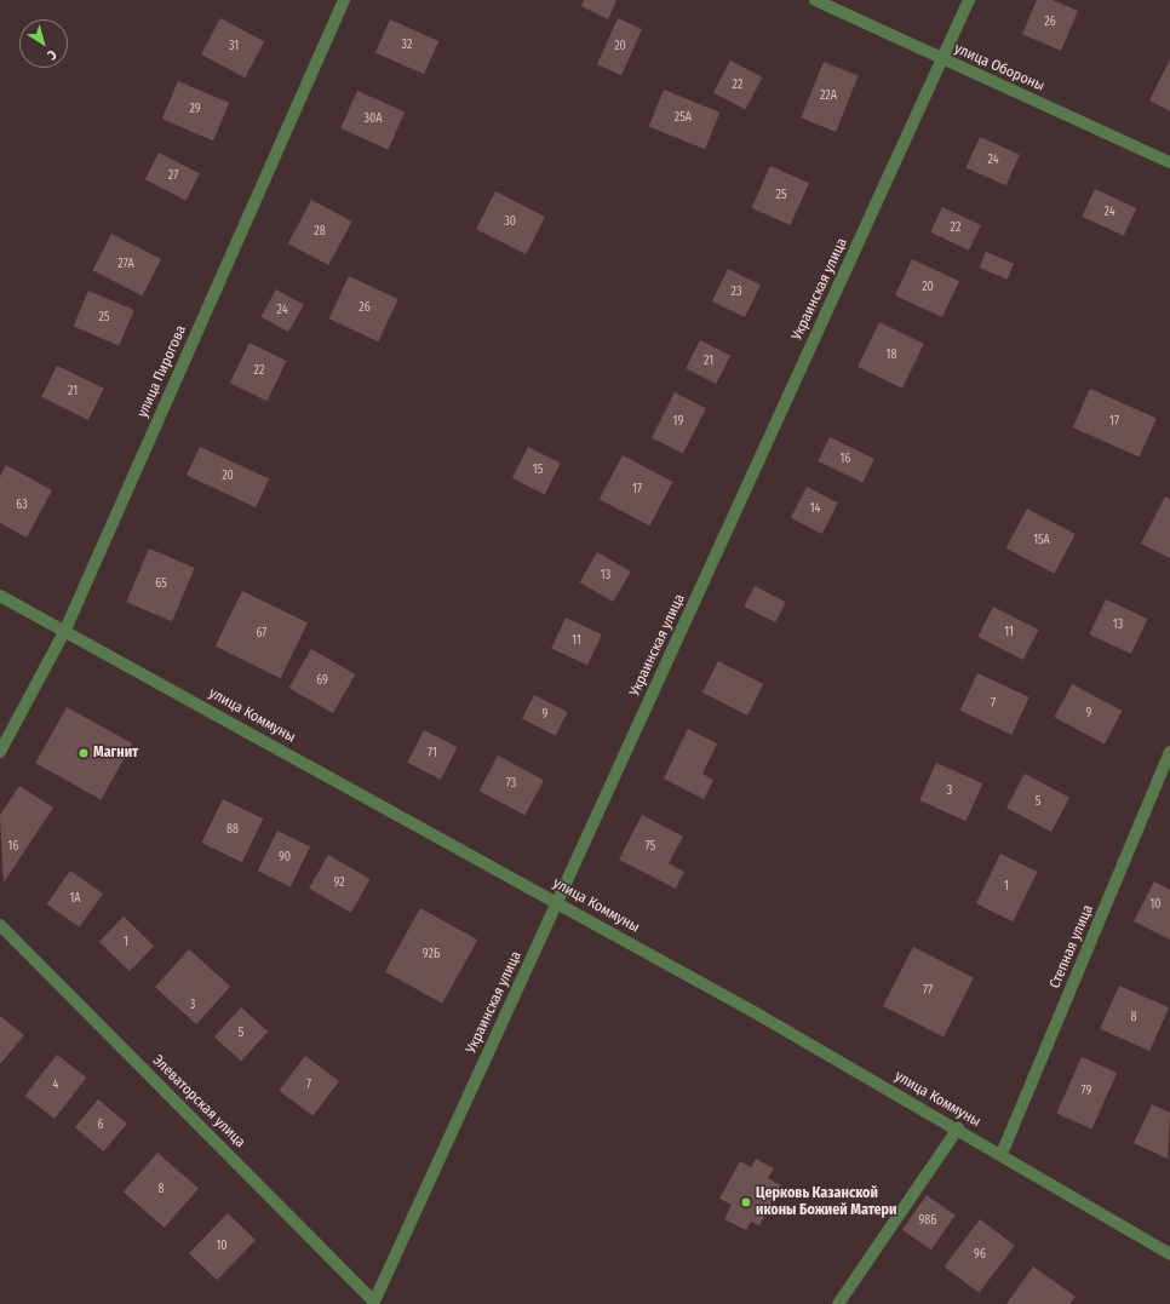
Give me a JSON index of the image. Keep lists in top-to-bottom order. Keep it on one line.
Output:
{"streets":{"street":["улица Обороны","Украинская улица","улица Пирогова","улица Коммуны","Степная улица","Элеваторская улица"]},"crossings":[["улица Обороны","Украинская улица"],["Украинская улица","улица Коммуны"],["Украинская улица","Элеваторская улица"],["улица Пирогова","улица Коммуны"],["улица Коммуны","Степная улица"]],"places":["Магнит","Церковь Казанской иконы Божией Матери"],"house_numbers":["26","32","31","20","22","22А","29","25А","30А","24","27","25","24","30","22","28","27А","20","23","26","24","25","18","21","22","21","19","17","16","15","20","17","63","14","15А","13","65","13","11","67","11","69","7","9","9","71","73","3","5","88","16","75","90","92","1","1А","10","1","92Б","77","3","8","5","4","7","79","6","8","98Б","10","96"],"north":"bottom right"}
